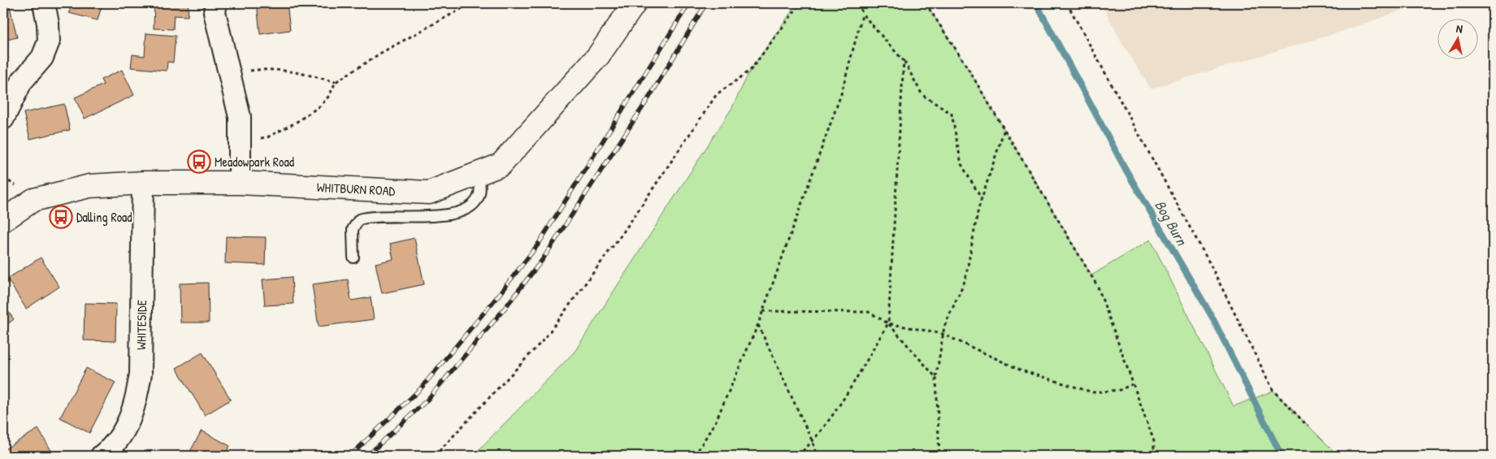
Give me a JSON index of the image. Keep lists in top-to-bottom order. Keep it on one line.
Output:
{"streets":{"main road":["WHITBURN ROAD"],"street":["WHITESIDE"]},"crossings":[["WHITBURN ROAD","WHITESIDE"]],"water":["Bog Burn"],"places":{"bus stop":["Meadowpark Road","Dalling Road"]},"north":"top"}
